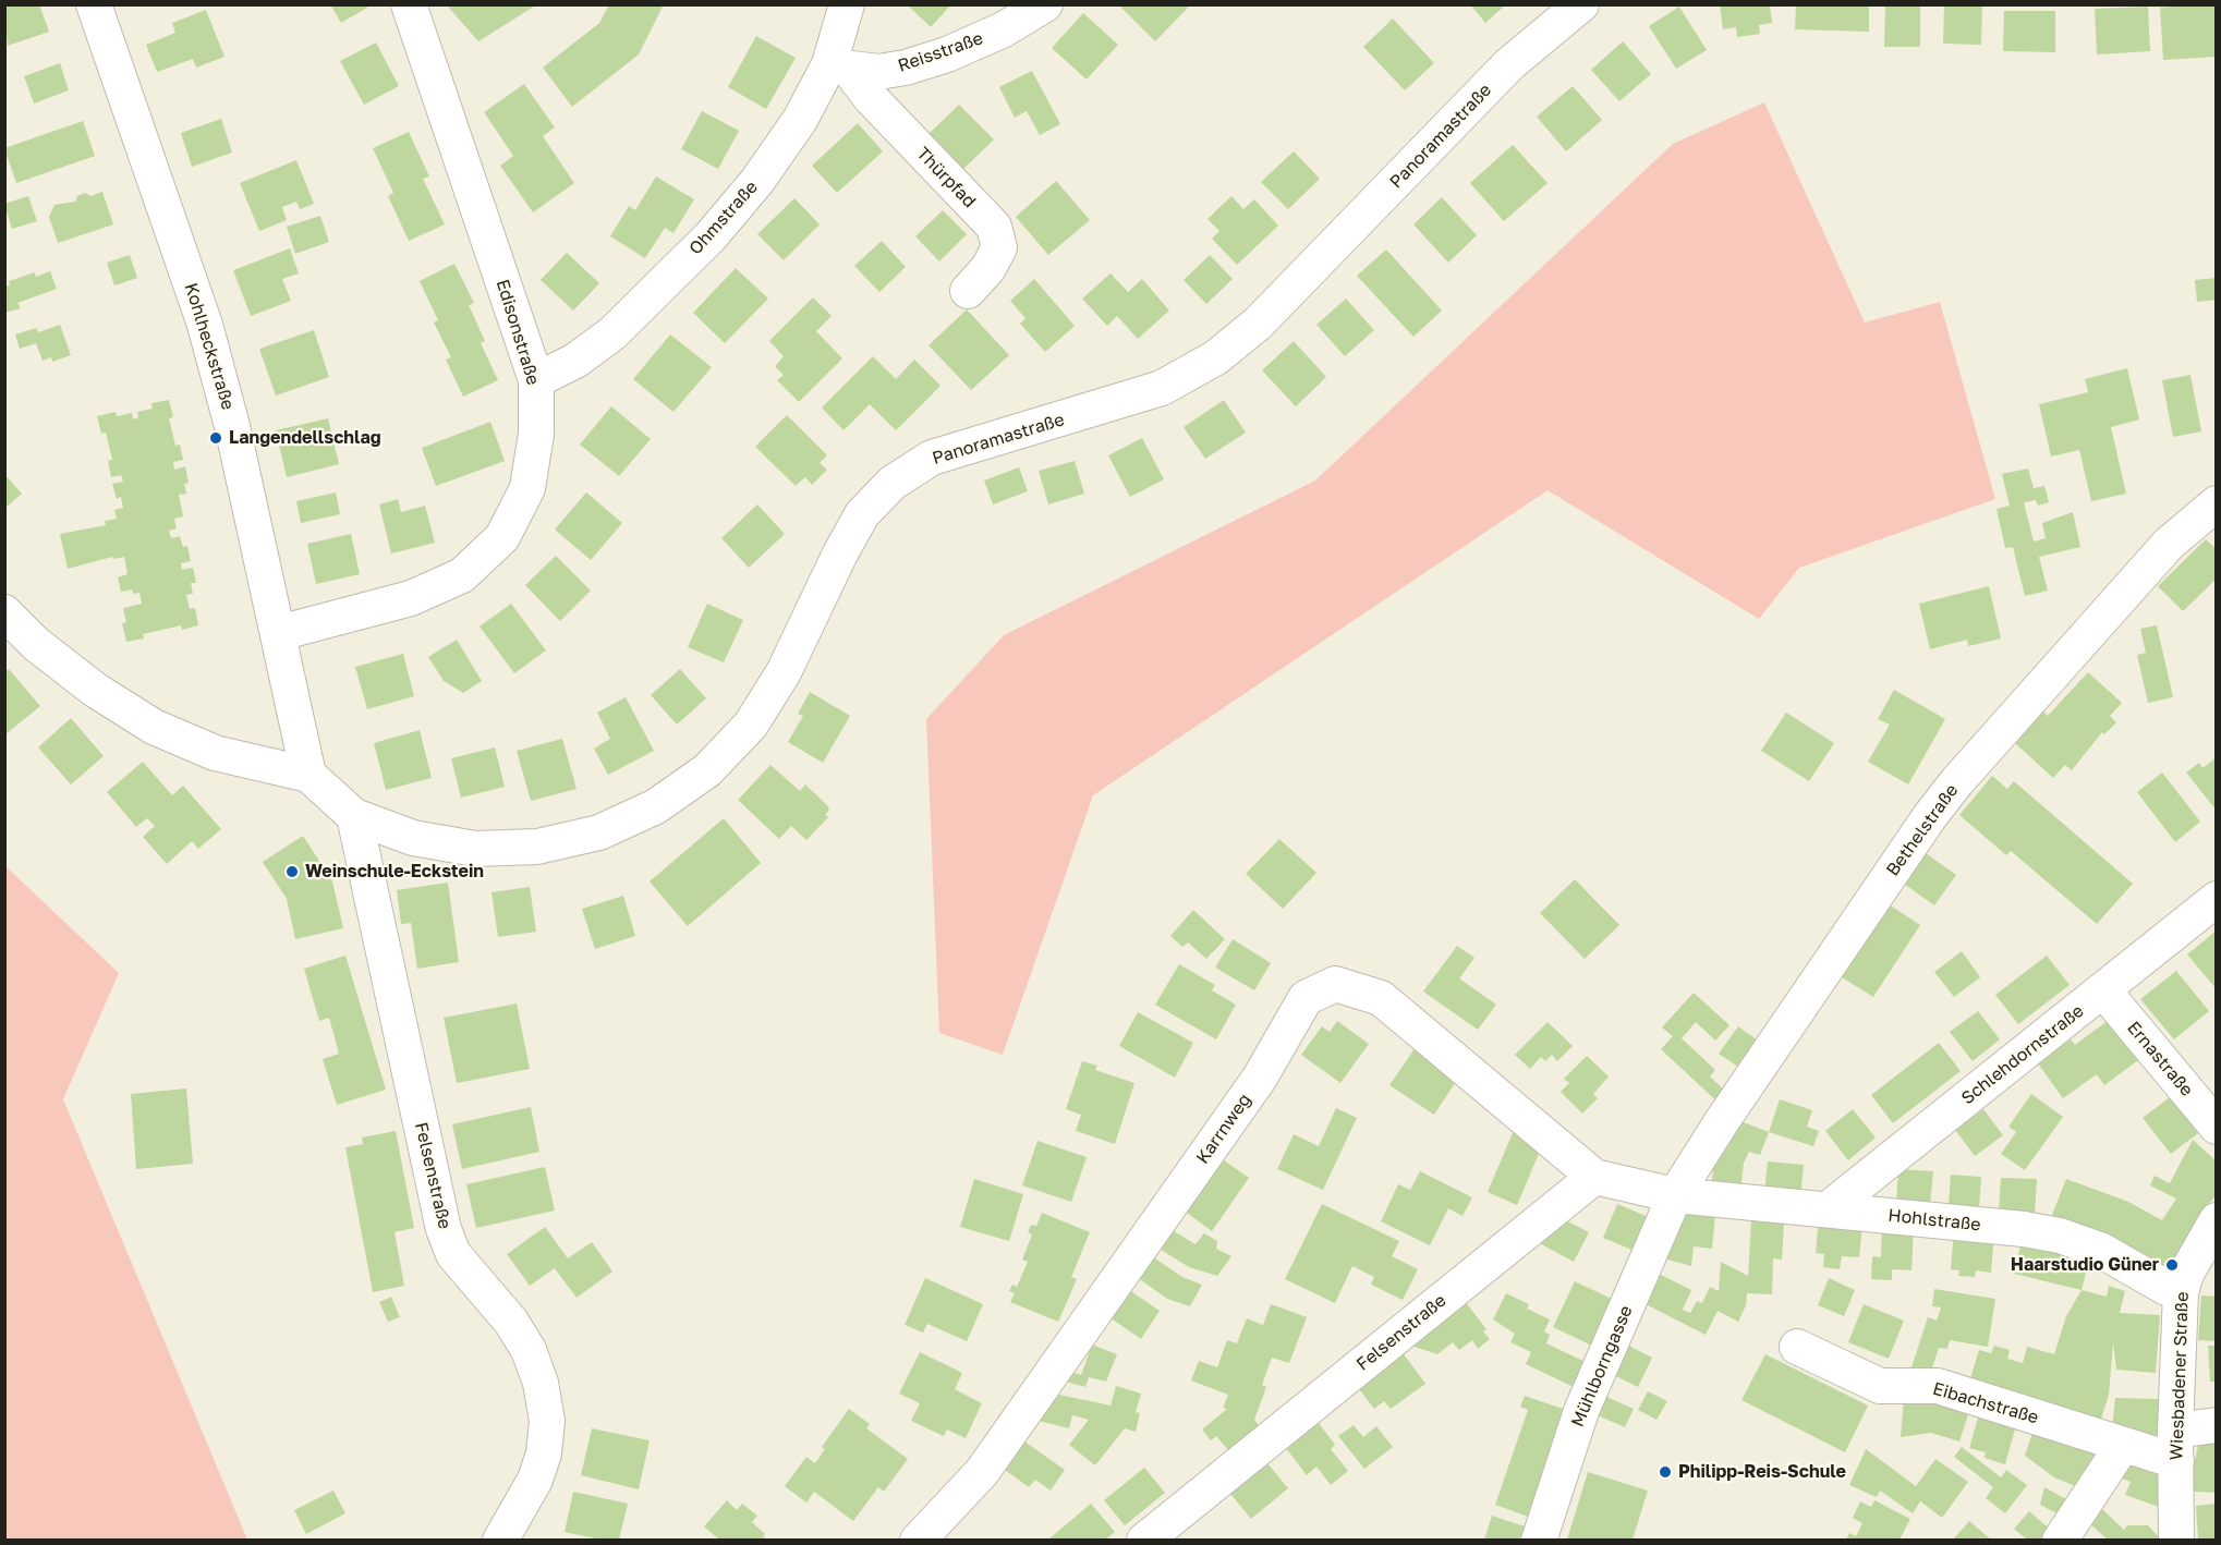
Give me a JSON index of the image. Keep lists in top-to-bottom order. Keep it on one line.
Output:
{"streets":{"street":["Reisstraße","Panoramastraße","Thürpfad","Ohmstraße","Edisonstraße","Kohlheckstraße","Bethelstraße","Schlehdornstraße","Ernastraße","Karrnweg","Felsenstraße","Hohlstraße","Mühlborngasse","Wiesbadener Straße","Eibachstraße"]},"crossings":[["Reisstraße","Thürpfad"],["Reisstraße","Ohmstraße"],["Panoramastraße","Kohlheckstraße"],["Panoramastraße","Felsenstraße"],["Thürpfad","Ohmstraße"],["Ohmstraße","Edisonstraße"],["Edisonstraße","Kohlheckstraße"],["Bethelstraße","Hohlstraße"],["Bethelstraße","Mühlborngasse"],["Schlehdornstraße","Ernastraße"],["Schlehdornstraße","Hohlstraße"],["Karrnweg","Felsenstraße"],["Hohlstraße","Mühlborngasse"],["Hohlstraße","Wiesbadener Straße"],["Wiesbadener Straße","Eibachstraße"]],"places":["Langendellschlag","Weinschule-Eckstein","Haarstudio Güner","Philipp-Reis-Schule"]}
